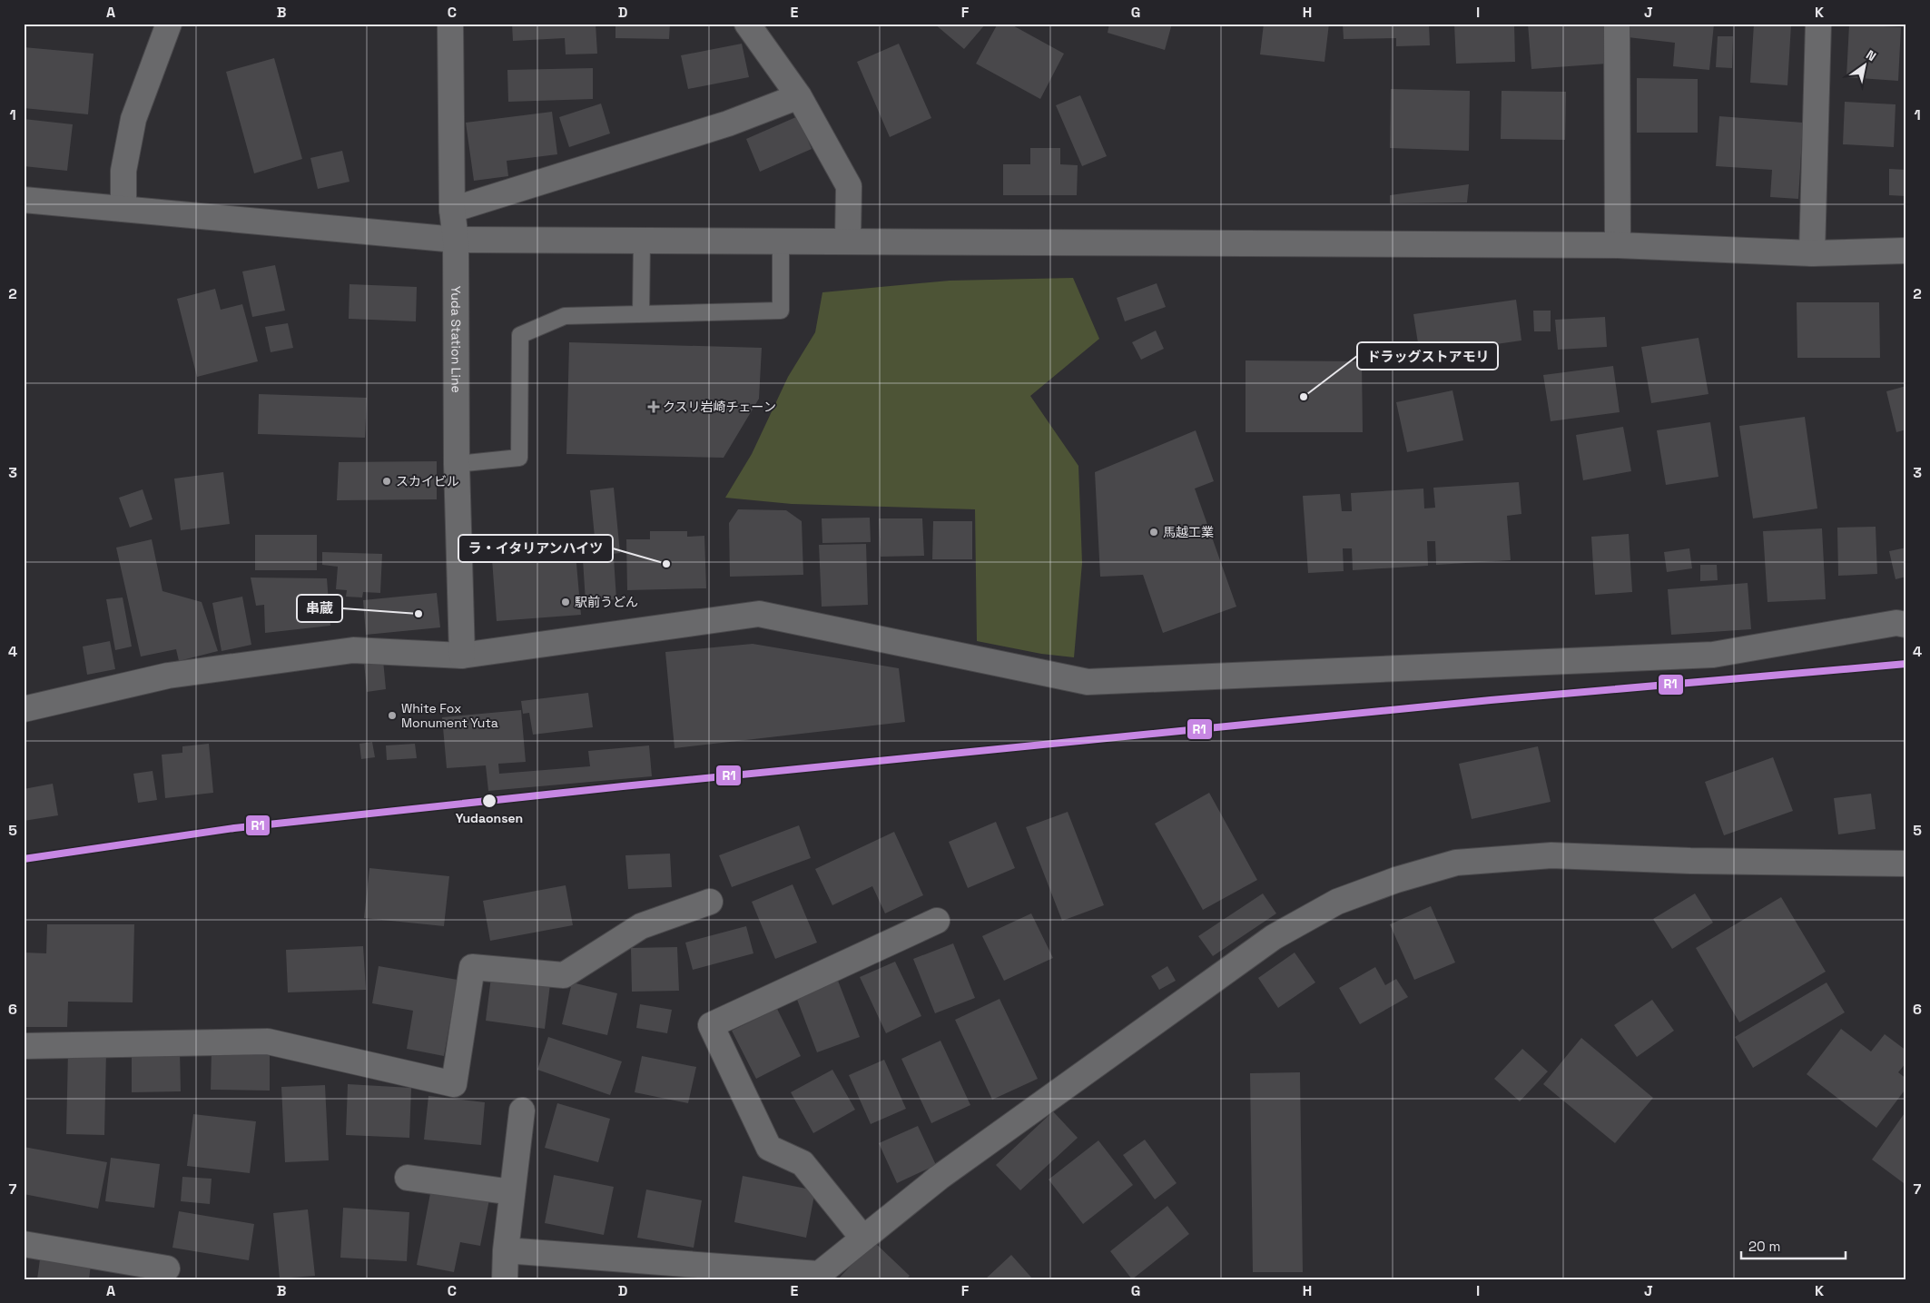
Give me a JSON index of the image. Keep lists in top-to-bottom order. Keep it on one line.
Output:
{"streets":{"street":["Yuda Station Line"]},"places":{"other":["ドラッグストアモリ","スカイビル","馬越工業","ラ・イタリアンハイツ","駅前うどん","串蔵","White Fox Monument Yuta","Yudaonsen"],"health":["クスリ岩崎チェーン"]},"lines":["transit line R1"],"scale_bar":"20 m","north":"top right","grid":{"columns":["A","B","C","D","E","F","G","H","I","J","K"],"rows":["1","2","3","4","5","6","7"]}}
